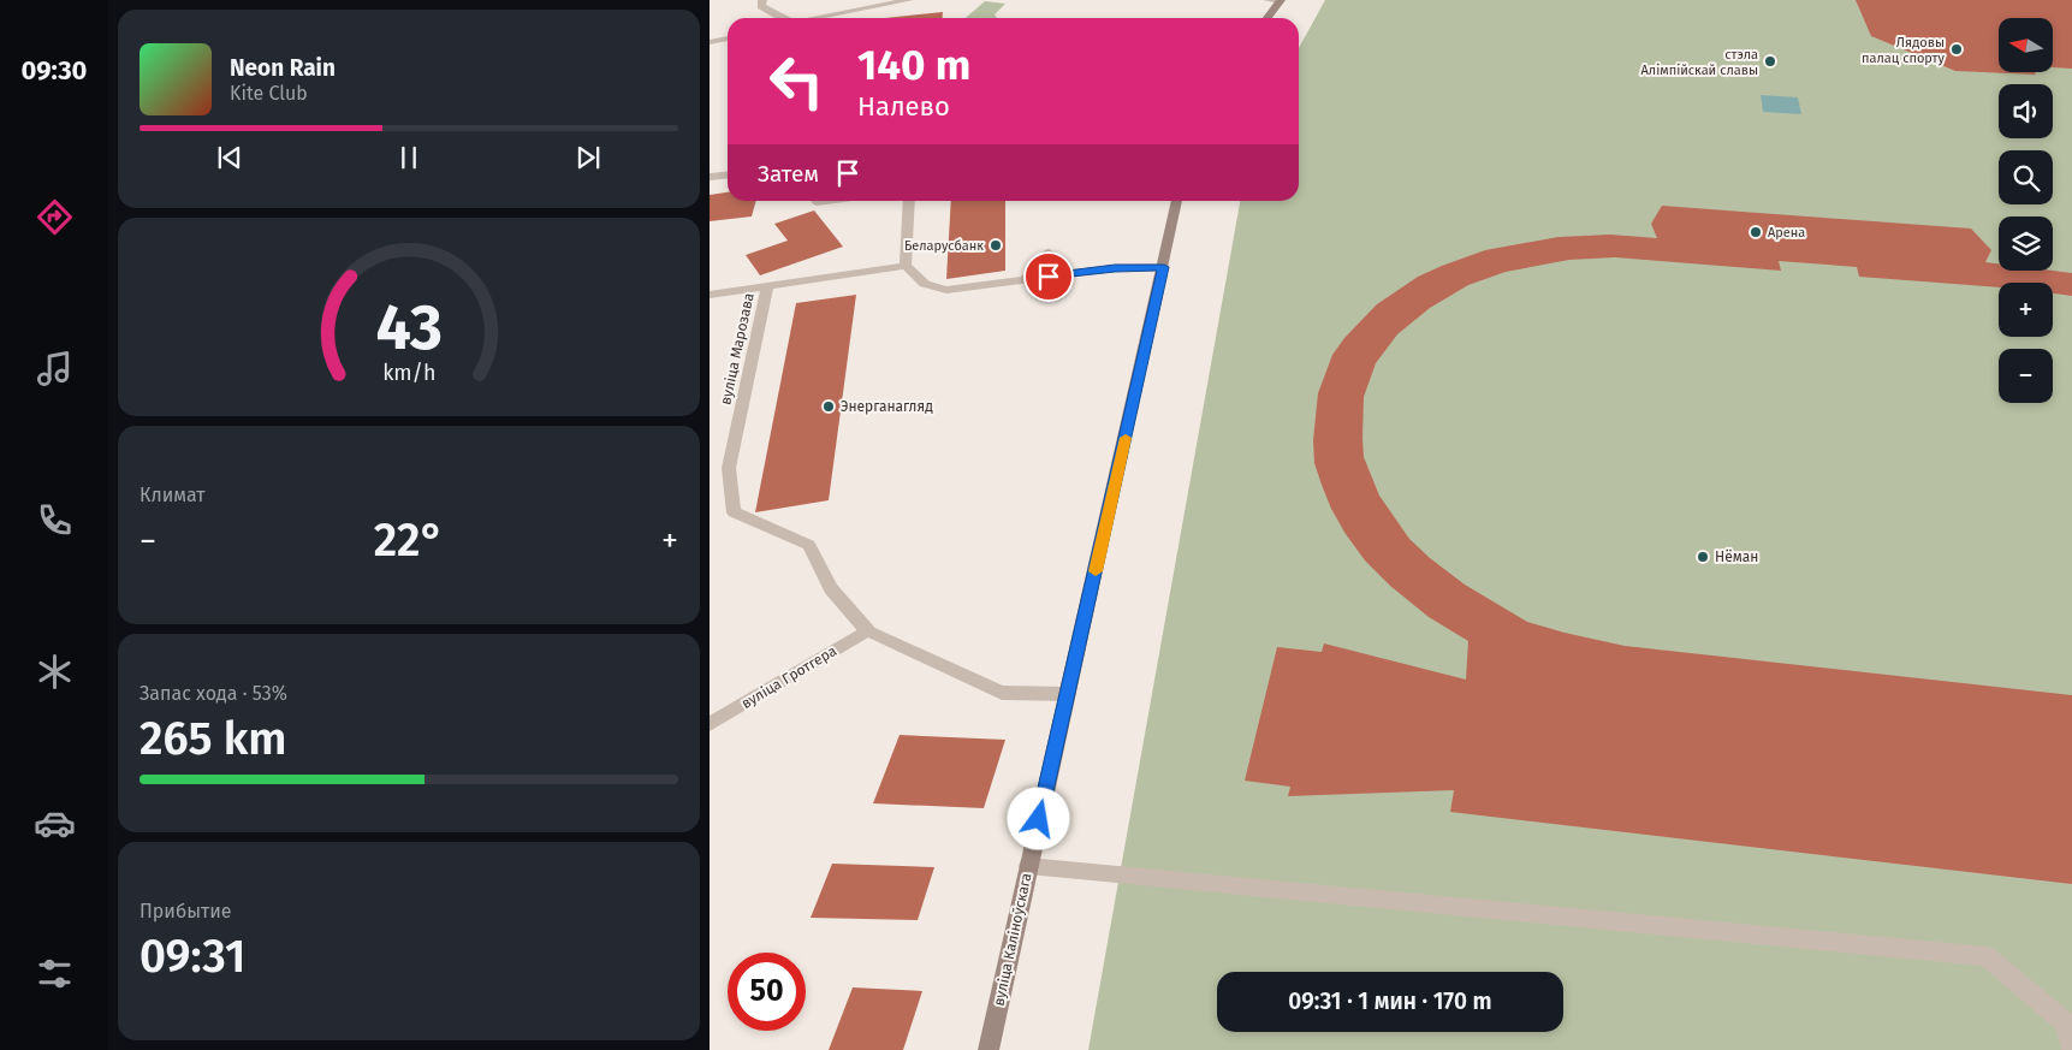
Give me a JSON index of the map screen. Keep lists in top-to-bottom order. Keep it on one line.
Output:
{"streets":{"main road":["вуліца Каліноўскага"],"street":["вуліца Марозава","вуліца Гротгера"]},"crossings":[["вуліца Марозава","вуліца Гротгера"]],"places":["Лядовы палац спорту","стэла Алімпійскай славы","Арена","Беларусбанк","Энерганагляд","Нёман"],"north":"left","page":{"tabs":"09:30","map_buttons":["+","−"],"turn":["140 m","Налево"],"song":["Neon Rain","Kite Club"],"then":"Затем","tile":["Климат",["Запас хода · 53%","265 km"],["Прибытие","09:31"]],"heat":["−","22°","+"],"limit":"50","trip":"09:31 · 1 мин · 170 m","gauge":["43","km/h"]}}
